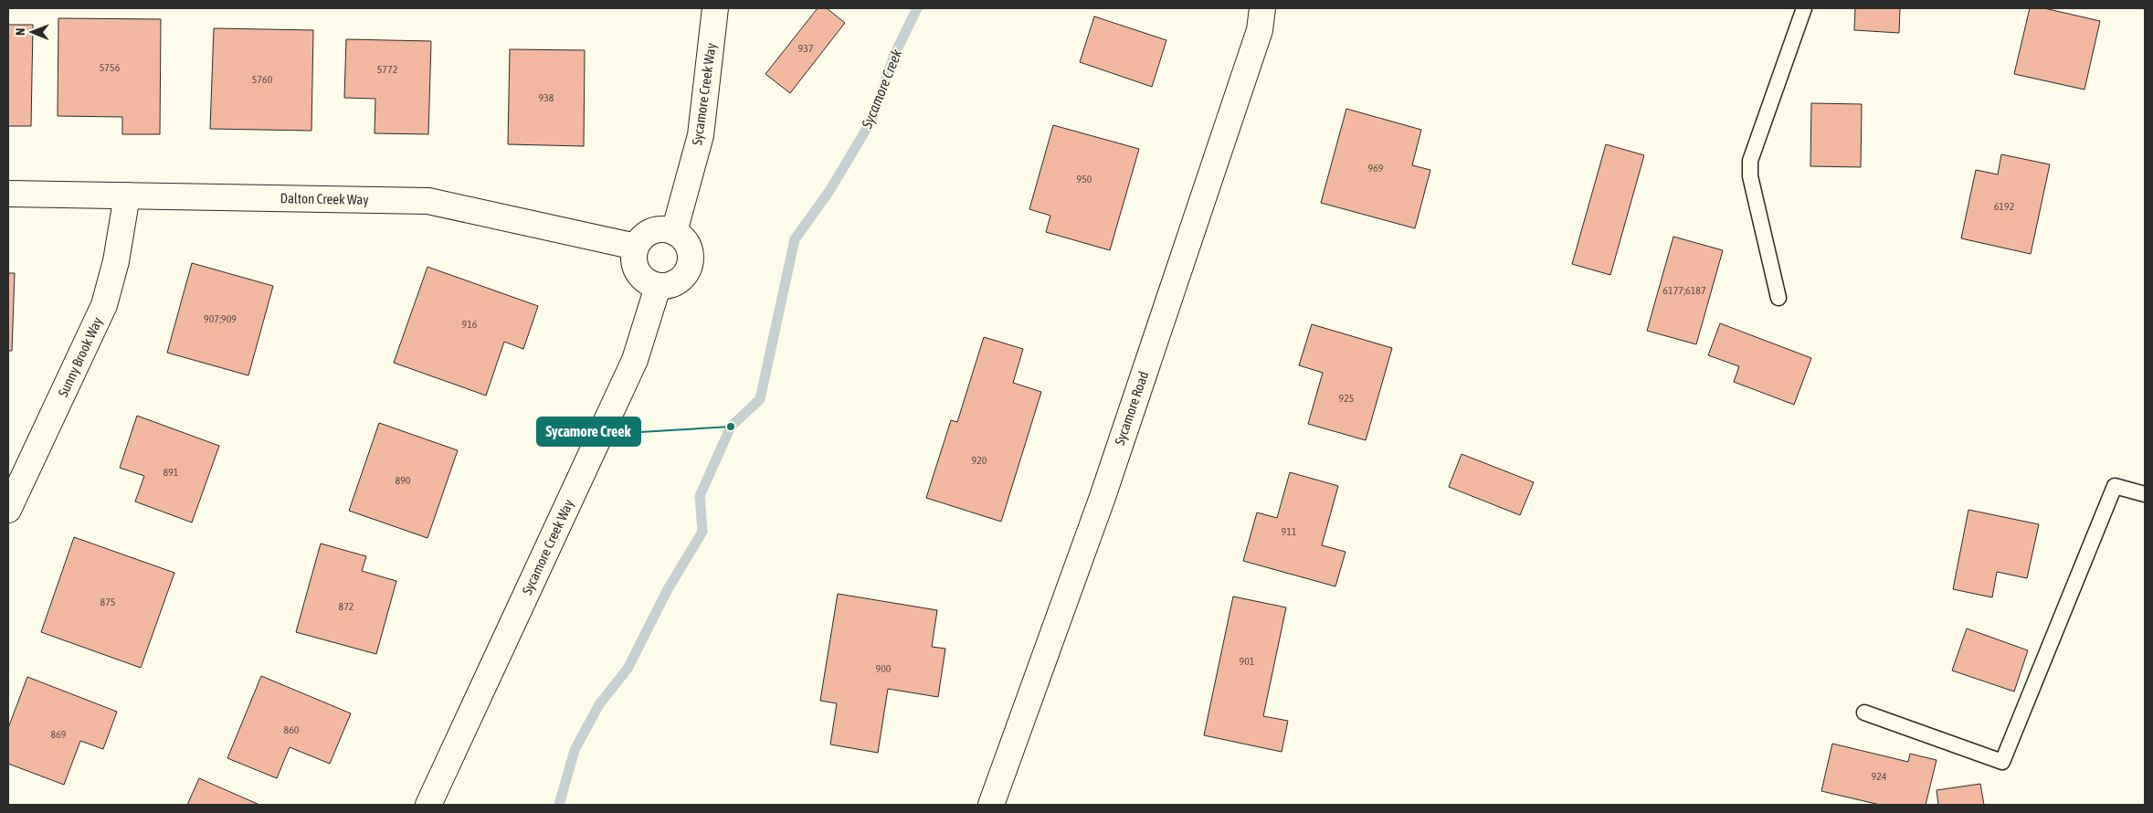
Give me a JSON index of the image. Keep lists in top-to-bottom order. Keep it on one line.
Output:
{"streets":{"street":["Sycamore Creek Way","Dalton Creek Way","Sunny Brook Way","Sycamore Road"]},"crossings":[["Sycamore Creek Way","Dalton Creek Way"],["Dalton Creek Way","Sunny Brook Way"]],"water":["Sycamore Creek"],"places":["Sycamore Creek"],"house_numbers":["937","5756","5772","5760","938","969","950","6192","6177;6187","907;909","916","925","920","891","890","911","875","872","901","900","860","869","924"],"north":"left"}
